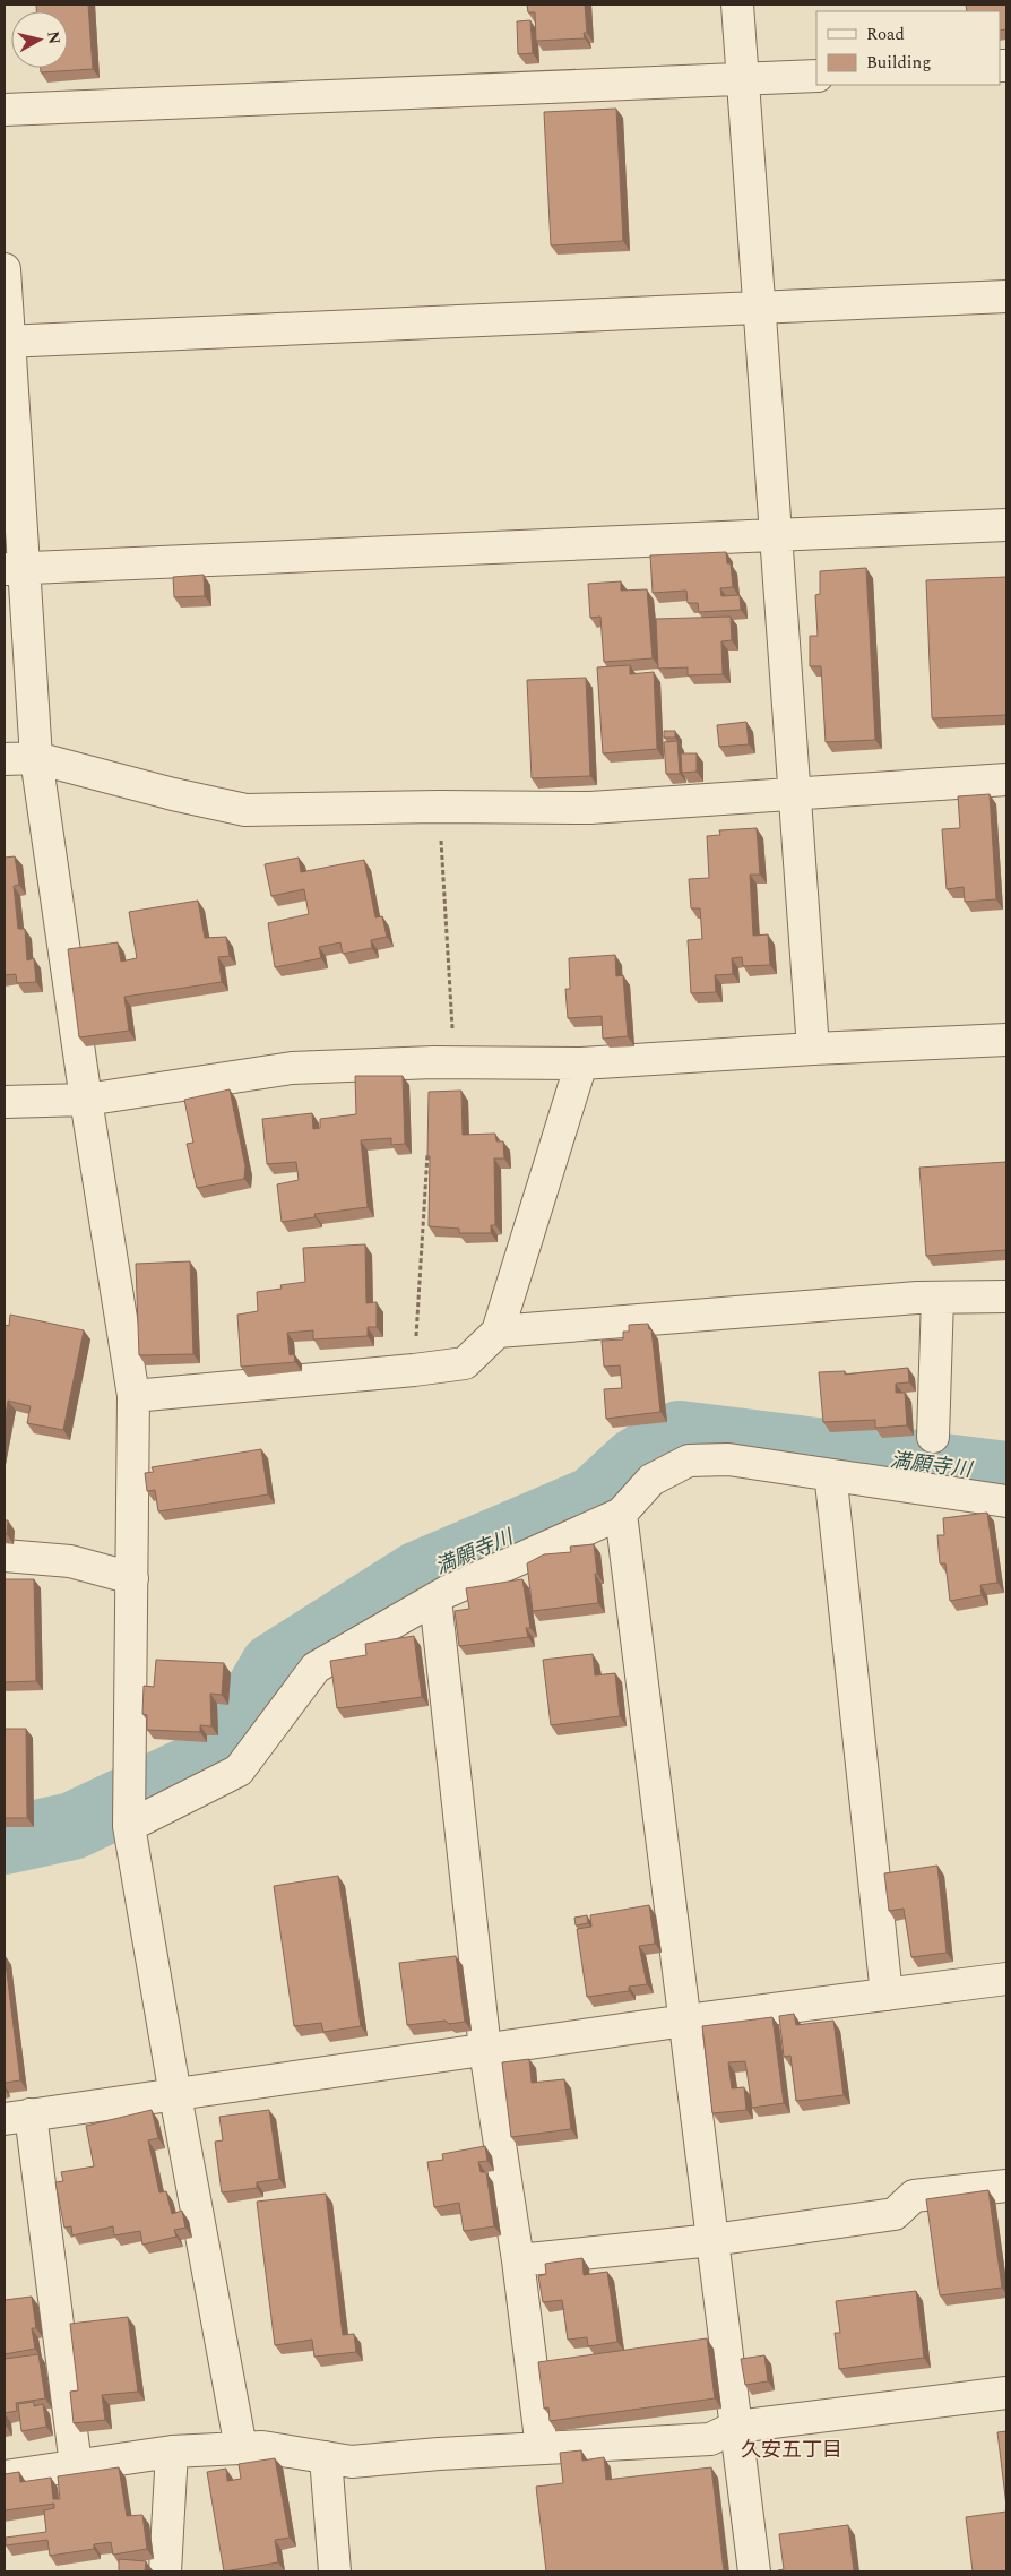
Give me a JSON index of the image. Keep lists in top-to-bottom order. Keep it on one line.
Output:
{"districts":["久安五丁目"],"water":["満願寺川"],"legend":["Road","Building"],"north":"right"}
